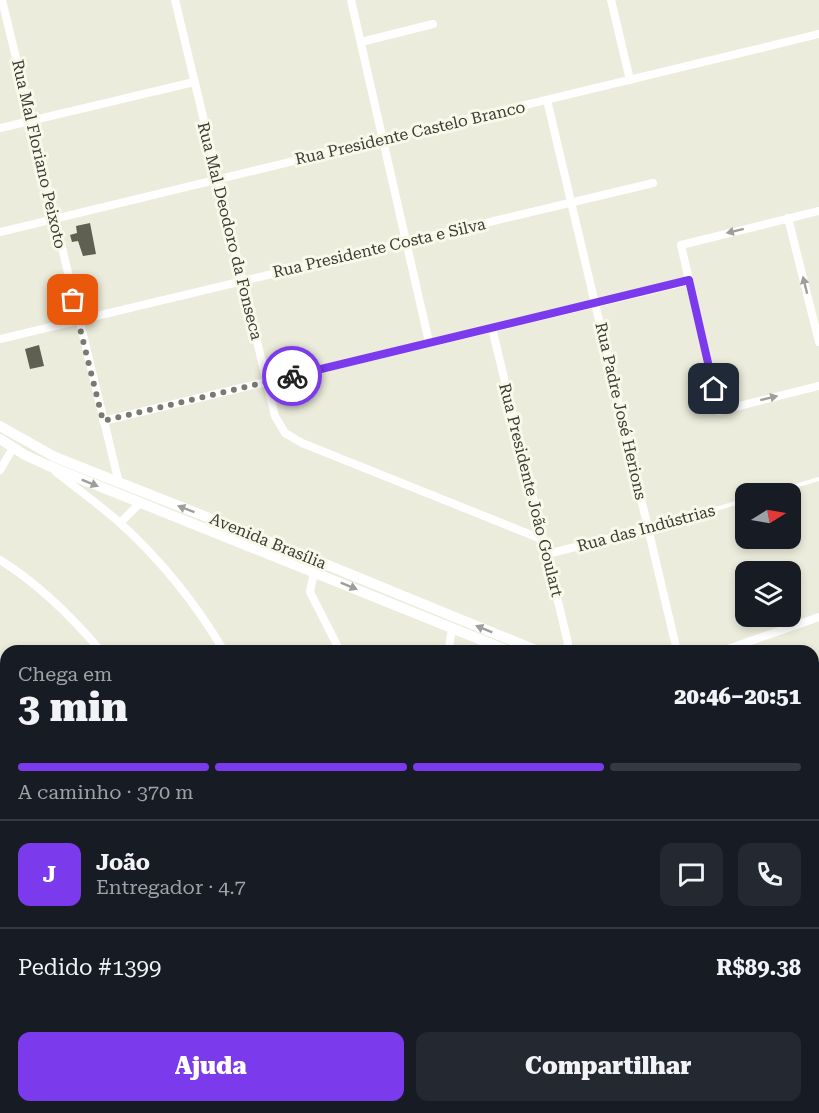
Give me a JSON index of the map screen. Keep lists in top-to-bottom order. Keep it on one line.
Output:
{"streets":{"main road":["Avenida Brasília"],"street":["Rua Presidente Castelo Branco","Rua Mal Floriano Peixoto","Rua Mal Deodoro da Fonseca","Rua Presidente Costa e Silva","Rua Padre José Herions","Rua Presidente João Goulart","Rua das Indústrias"]},"crossings":[["Rua Presidente Castelo Branco","Rua Mal Floriano Peixoto"],["Rua Presidente Castelo Branco","Rua Mal Deodoro da Fonseca"],["Rua Presidente Castelo Branco","Rua Padre José Herions"],["Rua Mal Floriano Peixoto","Rua Presidente Costa e Silva"],["Rua Mal Floriano Peixoto","Avenida Brasília"],["Rua Mal Deodoro da Fonseca","Rua Presidente Costa e Silva"],["Rua Mal Deodoro da Fonseca","Rua Presidente João Goulart"],["Rua Presidente Costa e Silva","Rua Padre José Herions"],["Rua Padre José Herions","Rua das Indústrias"],["Rua Presidente João Goulart","Rua das Indústrias"]],"north":"right","page":{"heading":["3 min","Chega em","20:46–20:51"],"panel":["João","Entregador · 4.7","Pedido #1399","R$89.38"],"bar":"A caminho · 370 m","round":"J","buttons":["Ajuda","Compartilhar"]}}
